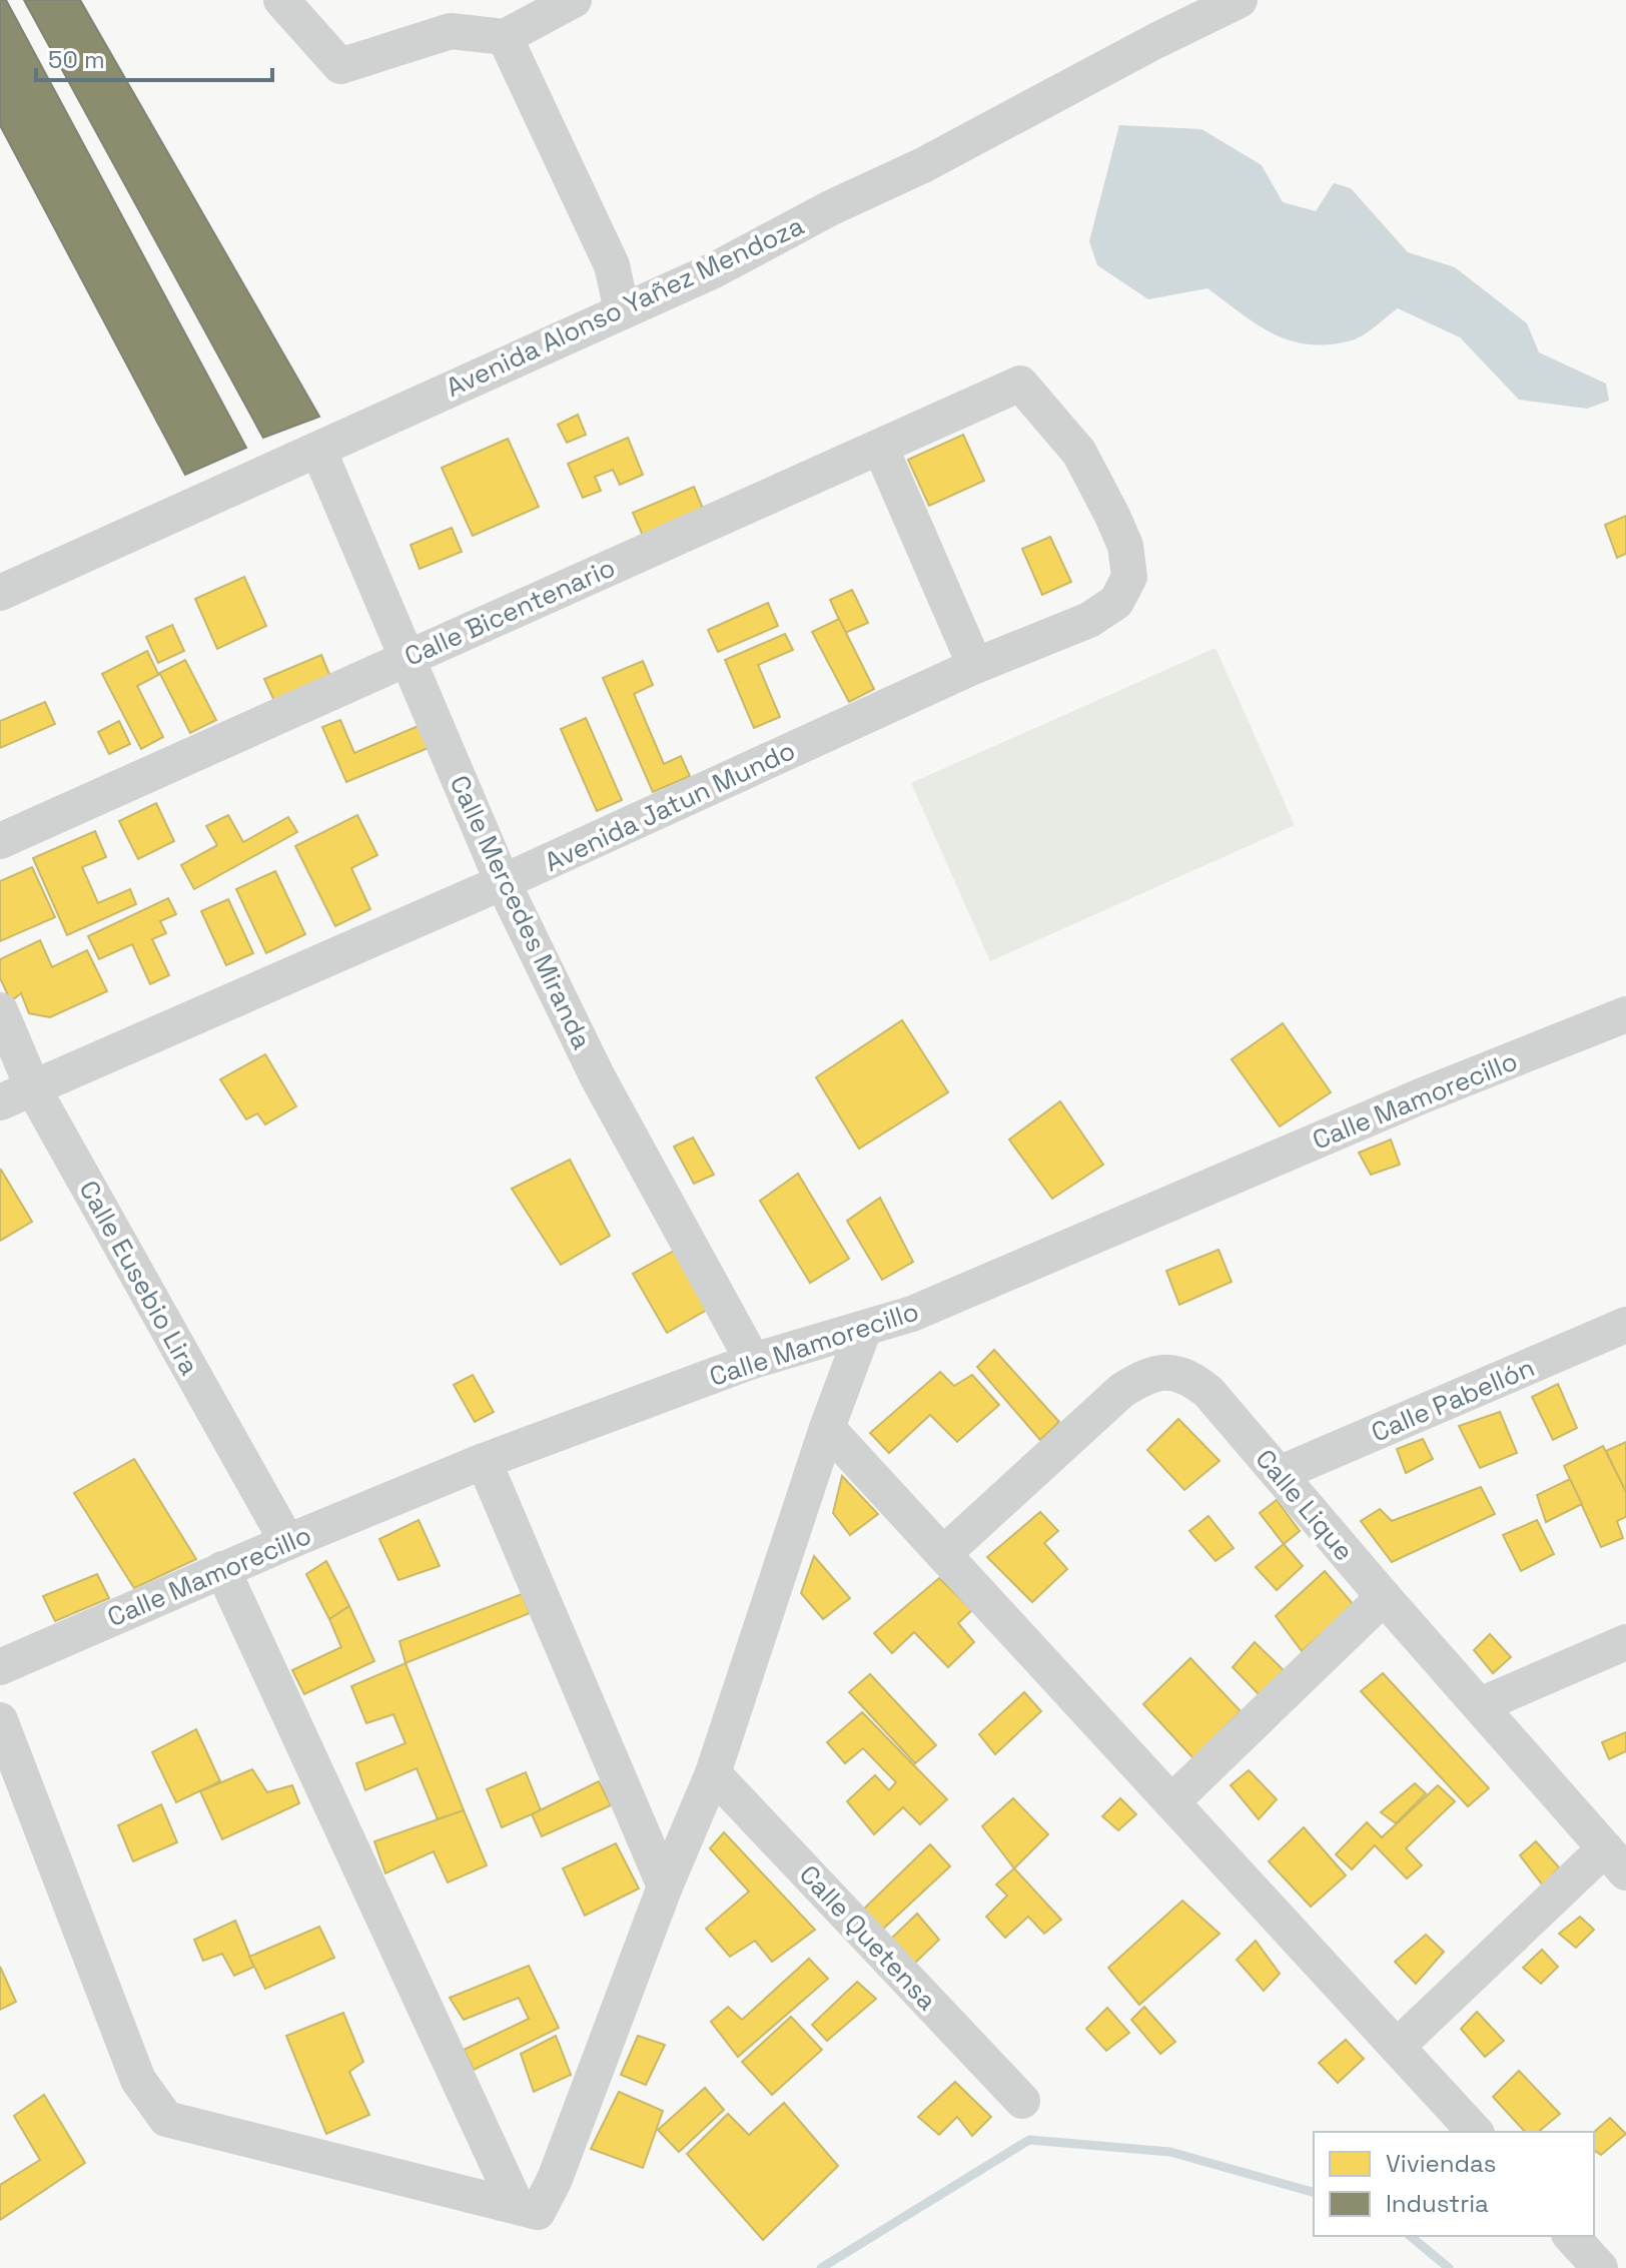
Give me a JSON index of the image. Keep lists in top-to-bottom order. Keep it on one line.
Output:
{"streets":{"street":["Avenida Alonso Yañez Mendoza","Calle Bicentenario","Avenida Jatun Mundo","Calle Mercedes Miranda","Calle Mamorecillo","Calle Eusebio Lira","Calle Pabellón","Calle Lique","Calle Quetensa"]},"crossings":[["Avenida Alonso Yañez Mendoza","Calle Mercedes Miranda"],["Calle Bicentenario","Avenida Jatun Mundo"],["Calle Bicentenario","Calle Mercedes Miranda"],["Avenida Jatun Mundo","Calle Mercedes Miranda"],["Avenida Jatun Mundo","Calle Eusebio Lira"],["Calle Mercedes Miranda","Calle Mamorecillo"],["Calle Mamorecillo","Calle Eusebio Lira"],["Calle Pabellón","Calle Lique"]],"legend":["Viviendas","Industria"],"scale_bar":"50 m"}
